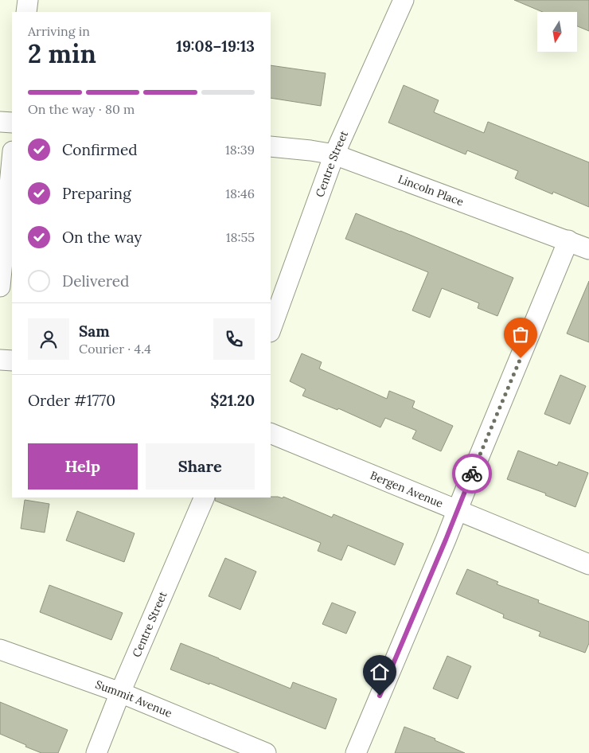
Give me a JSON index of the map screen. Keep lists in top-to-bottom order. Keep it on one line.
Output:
{"streets":{"street":["Centre Street","Lincoln Place","Bergen Avenue","Summit Avenue"]},"crossings":[["Centre Street","Lincoln Place"],["Centre Street","Summit Avenue"]],"north":"bottom","page":{"heading":["2 min","Arriving in","19:08–19:13"],"panel":["Sam","Courier · 4.4","Order #1770","$21.20"],"bar":"On the way · 80 m","list":[["Confirmed","18:39"],["Preparing","18:46"],["On the way","18:55"],"Delivered"],"buttons":["Help","Share"]}}
